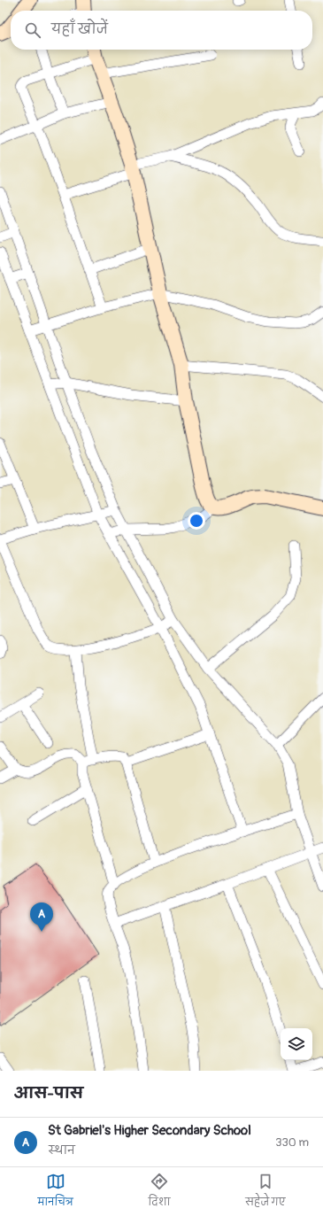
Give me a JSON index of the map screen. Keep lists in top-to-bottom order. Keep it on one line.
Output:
{"page":{"search":"यहाँ खोजें","pins":"A","heading":"आस-पास","list":[{"mark":"A","name":"St Gabriel's Higher Secondary School","note":"स्थान","value":"330 m"}],"nav":["मानचित्र","दिशा","सहेजे गए"]}}
